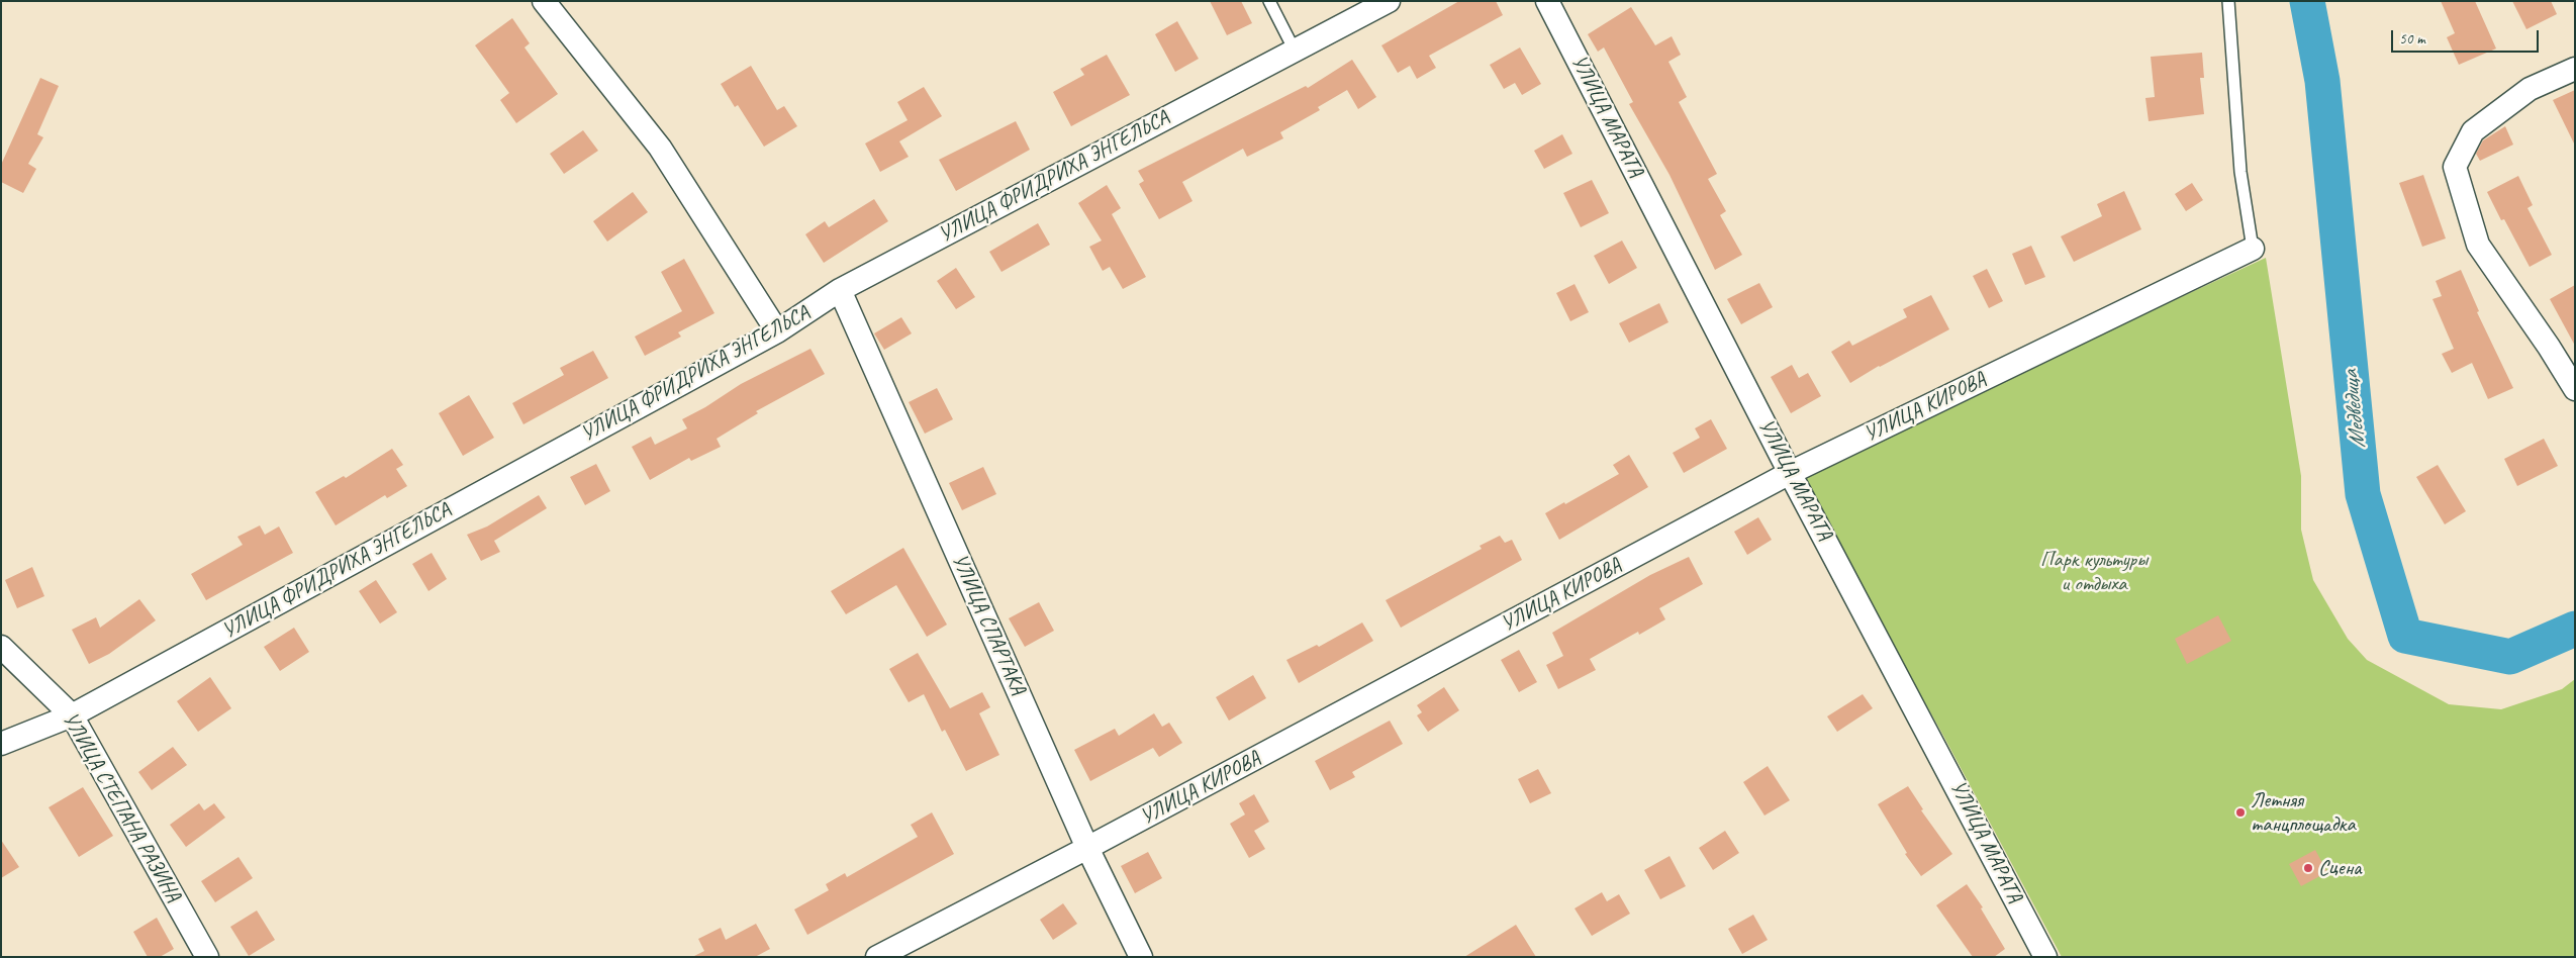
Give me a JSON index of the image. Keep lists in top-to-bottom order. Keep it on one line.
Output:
{"streets":{"street":["УЛИЦА МАРАТА","УЛИЦА ФРИДРИХА ЭНГЕЛЬСА","УЛИЦА КИРОВА","УЛИЦА СПАРТАКА","УЛИЦА СТЕПАНА РАЗИНА"]},"crossings":[["УЛИЦА МАРАТА","УЛИЦА КИРОВА"],["УЛИЦА ФРИДРИХА ЭНГЕЛЬСА","УЛИЦА СПАРТАКА"],["УЛИЦА ФРИДРИХА ЭНГЕЛЬСА","УЛИЦА СТЕПАНА РАЗИНА"],["УЛИЦА КИРОВА","УЛИЦА СПАРТАКА"]],"water":["Медведица"],"parks":["Парк культуры и отдыха"],"places":["Летняя танцплощадка","Сцена"],"scale_bar":"50 m"}
